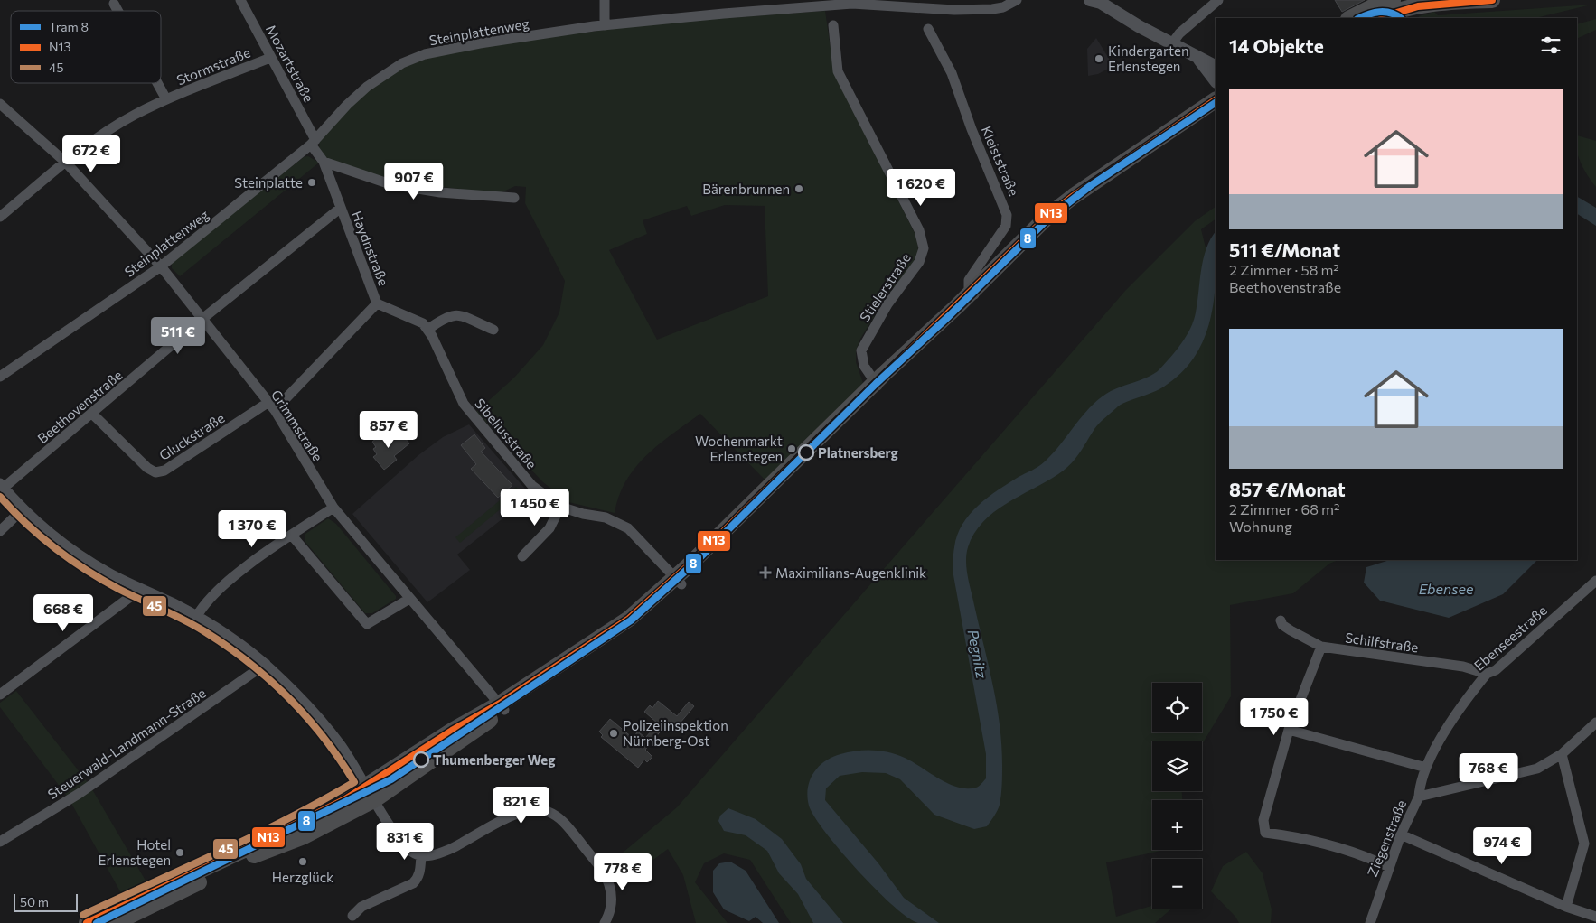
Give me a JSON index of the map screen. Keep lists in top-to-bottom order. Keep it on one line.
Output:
{"streets":{"street":["Steinplattenweg","Mozartstraße","Stormstraße","Kleiststraße","Haydnstraße","Stielerstraße","Beethovenstraße","Grimmstraße","Sibeliusstraße","Gluckstraße","Ebenseestraße","Schilfstraße","Steuerwald-Landmann-Straße","Ziegenstraße"]},"crossings":[["Steinplattenweg","Mozartstraße"],["Steinplattenweg","Haydnstraße"],["Steinplattenweg","Grimmstraße"],["Mozartstraße","Stormstraße"],["Mozartstraße","Haydnstraße"],["Stormstraße","Grimmstraße"],["Haydnstraße","Beethovenstraße"],["Haydnstraße","Grimmstraße"],["Haydnstraße","Sibeliusstraße"],["Haydnstraße","Gluckstraße"],["Beethovenstraße","Grimmstraße"],["Beethovenstraße","Gluckstraße"],["Grimmstraße","Gluckstraße"],["Ebenseestraße","Schilfstraße"],["Ebenseestraße","Ziegenstraße"]],"water":["Ebensee","Pegnitz"],"places":{"other":["Kindergarten Erlenstegen","Steinplatte","Bärenbrunnen","Wochenmarkt Erlenstegen","Platnersberg","Polizeiinspektion Nürnberg-Ost","Thumenberger Weg","Hotel Erlenstegen","Herzglück"],"health":["Maximilians-Augenklinik"]},"lines":["transit line N13","tram line 8","transit line 45"],"legend":["Tram 8","N13","45"],"scale_bar":"50 m","page":{"heading":"14 Objekte","list":[{"name":"511 €/Monat","note":"2 Zimmer · 58 m² · Beethovenstraße"},{"name":"857 €/Monat","note":"2 Zimmer · 68 m² · Wohnung"}],"price":["672 €","907 €","1 620 €","511 €","857 €","1 450 €","1 370 €","668 €","1 750 €","768 €","821 €","831 €","974 €","778 €"],"map_buttons":["+","−"],"scale":"50 m"}}
